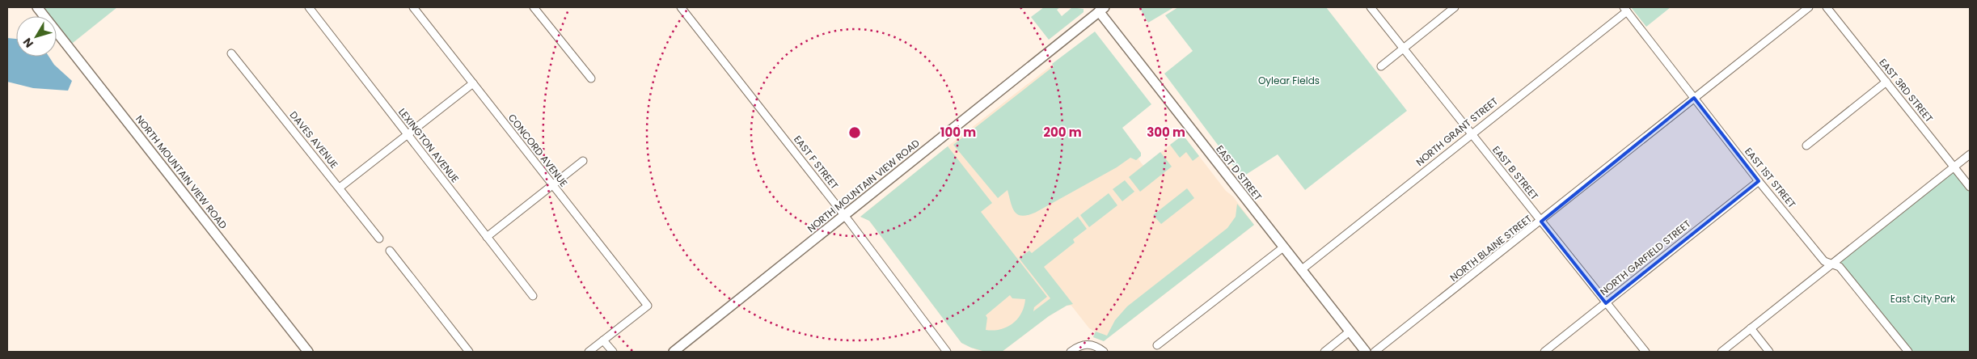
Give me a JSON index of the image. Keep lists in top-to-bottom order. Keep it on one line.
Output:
{"streets":{"street":["EAST 3RD STREET","NORTH GRANT STREET","DAVES AVENUE","LEXINGTON AVENUE","CONCORD AVENUE","EAST F STREET","NORTH MOUNTAIN VIEW ROAD","EAST D STREET","EAST B STREET","EAST 1ST STREET","NORTH BLAINE STREET","NORTH GARFIELD STREET"]},"crossings":[["NORTH GRANT STREET","EAST D STREET"],["NORTH GRANT STREET","EAST B STREET"],["NORTH GRANT STREET","EAST 1ST STREET"],["EAST F STREET","NORTH MOUNTAIN VIEW ROAD"],["NORTH MOUNTAIN VIEW ROAD","EAST D STREET"],["EAST B STREET","NORTH BLAINE STREET"],["EAST B STREET","NORTH GARFIELD STREET"],["EAST 1ST STREET","NORTH BLAINE STREET"],["EAST 1ST STREET","NORTH GARFIELD STREET"]],"parks":["Oylear Fields","East City Park"],"north":"bottom left","rings":["100 m","200 m","300 m"]}
